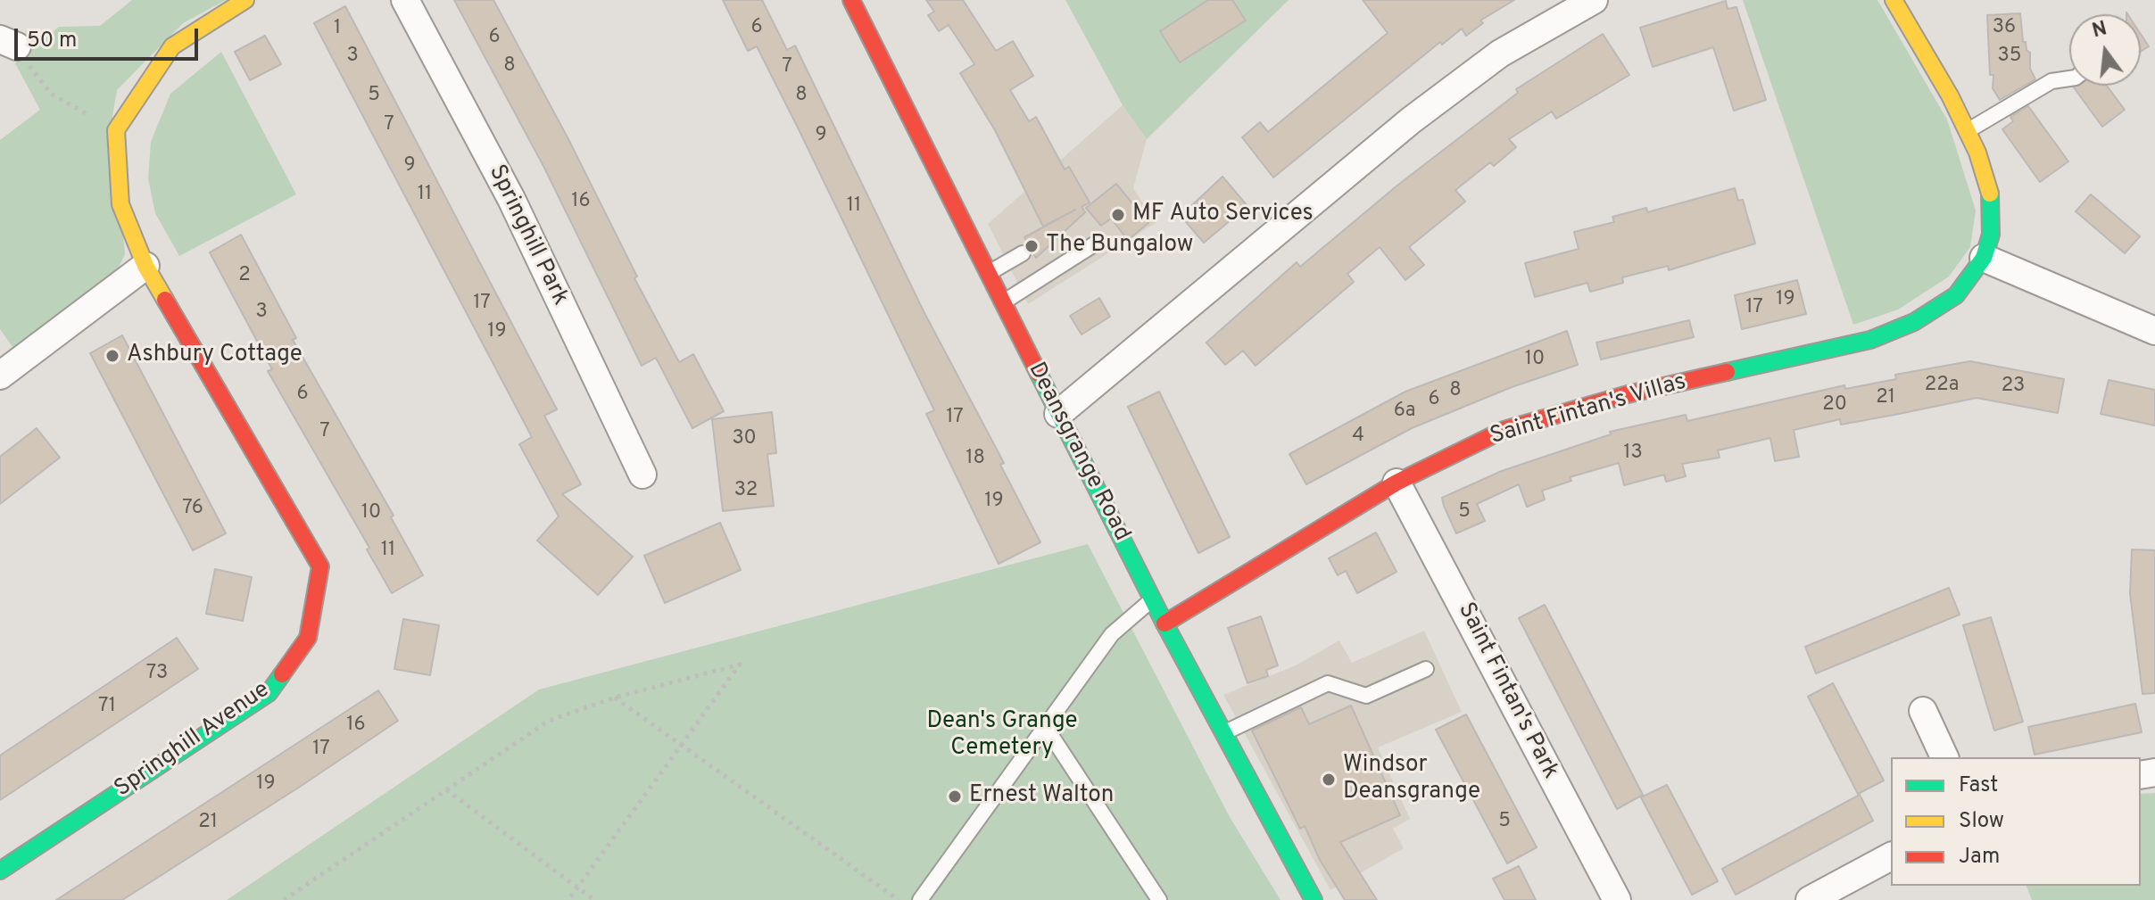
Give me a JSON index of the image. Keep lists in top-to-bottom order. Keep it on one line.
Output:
{"streets":{"street":["Springhill Park","Saint Fintan's Villas","Deansgrange Road","Saint Fintan's Park","Springhill Avenue"]},"crossings":[["Saint Fintan's Villas","Deansgrange Road"],["Saint Fintan's Villas","Saint Fintan's Park"]],"parks":["Dean's Grange Cemetery"],"places":["MF Auto Services","The Bungalow","Ashbury Cottage","Windsor Deansgrange","Ernest Walton"],"house_numbers":["6","36","1","6","3","35","8","7","5","8","7","9","9","11","16","11","2","19","17","17","3","19","10","22a","23","8","6","21","6","20","6a","17","7","4","30","13","18","32","19","76","5","10","11","73","71","16","17","19","5","21"],"legend":["Fast","Slow","Jam"],"scale_bar":"50 m","north":"top"}
